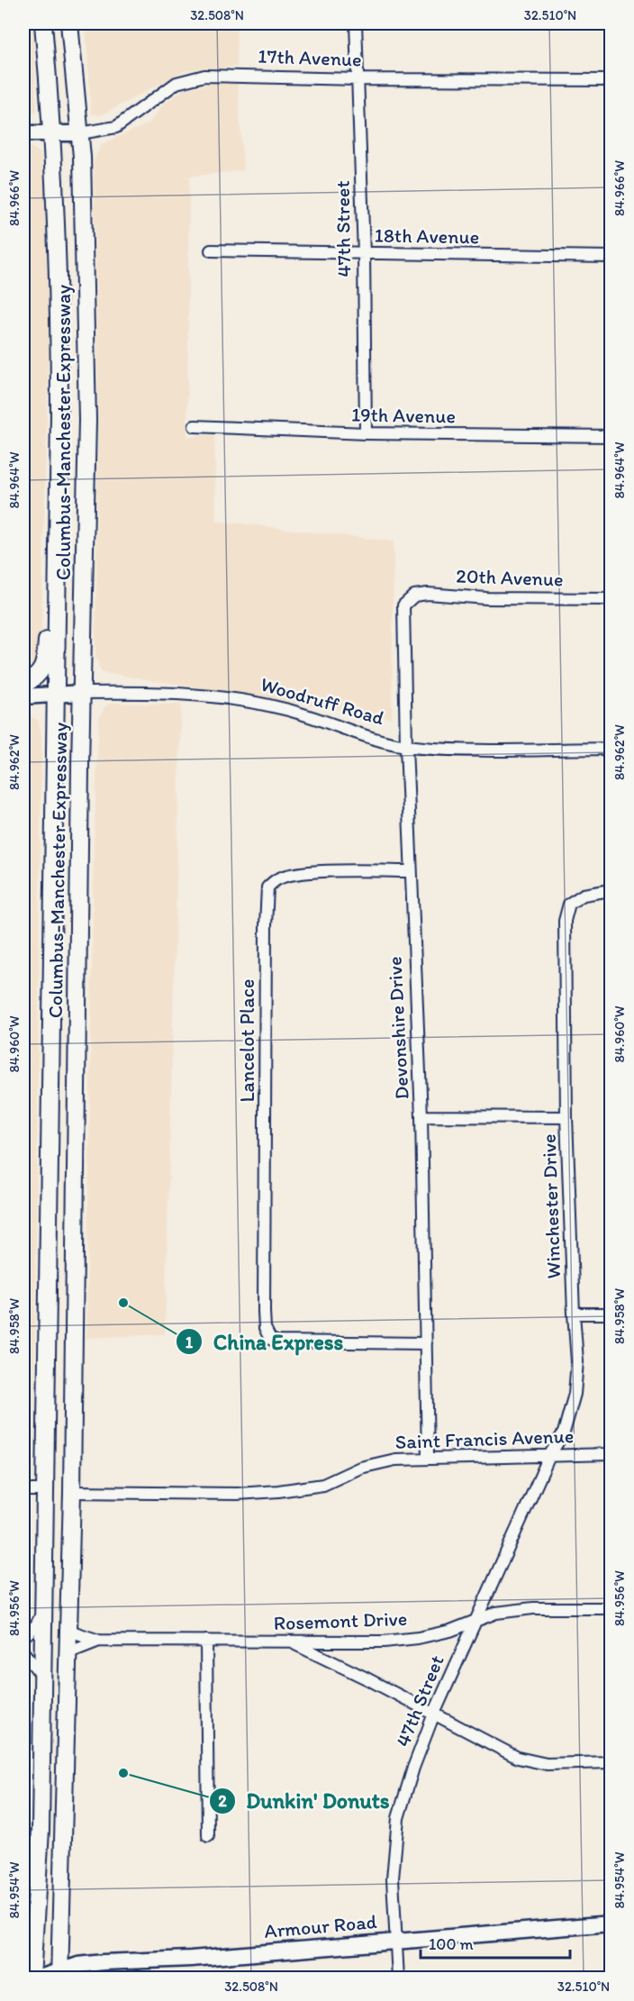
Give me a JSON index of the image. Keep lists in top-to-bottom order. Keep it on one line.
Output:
{"streets":{"main road":["Columbus-Manchester Expressway"],"street":["17th Avenue","47th Street","18th Avenue","19th Avenue","20th Avenue","Woodruff Road","Devonshire Drive","Lancelot Place","Winchester Drive","Saint Francis Avenue","Rosemont Drive","Armour Road"]},"crossings":[["17th Avenue","47th Street"],["17th Avenue","Columbus-Manchester Expressway"],["47th Street","18th Avenue"],["47th Street","19th Avenue"],["47th Street","Winchester Drive"],["47th Street","Saint Francis Avenue"],["47th Street","Rosemont Drive"],["47th Street","Armour Road"],["Columbus-Manchester Expressway","Woodruff Road"],["Columbus-Manchester Expressway","Saint Francis Avenue"],["Columbus-Manchester Expressway","Rosemont Drive"],["Columbus-Manchester Expressway","Armour Road"],["20th Avenue","Devonshire Drive"],["Woodruff Road","Devonshire Drive"],["Devonshire Drive","Lancelot Place"],["Devonshire Drive","Saint Francis Avenue"],["Winchester Drive","Saint Francis Avenue"]],"places":["China Express","Dunkin' Donuts"],"scale_bar":"100 m","coordinates":["32.508°N","32.510°N","84.966°W","84.964°W","84.962°W","84.960°W","84.958°W","84.956°W","84.954°W"]}
